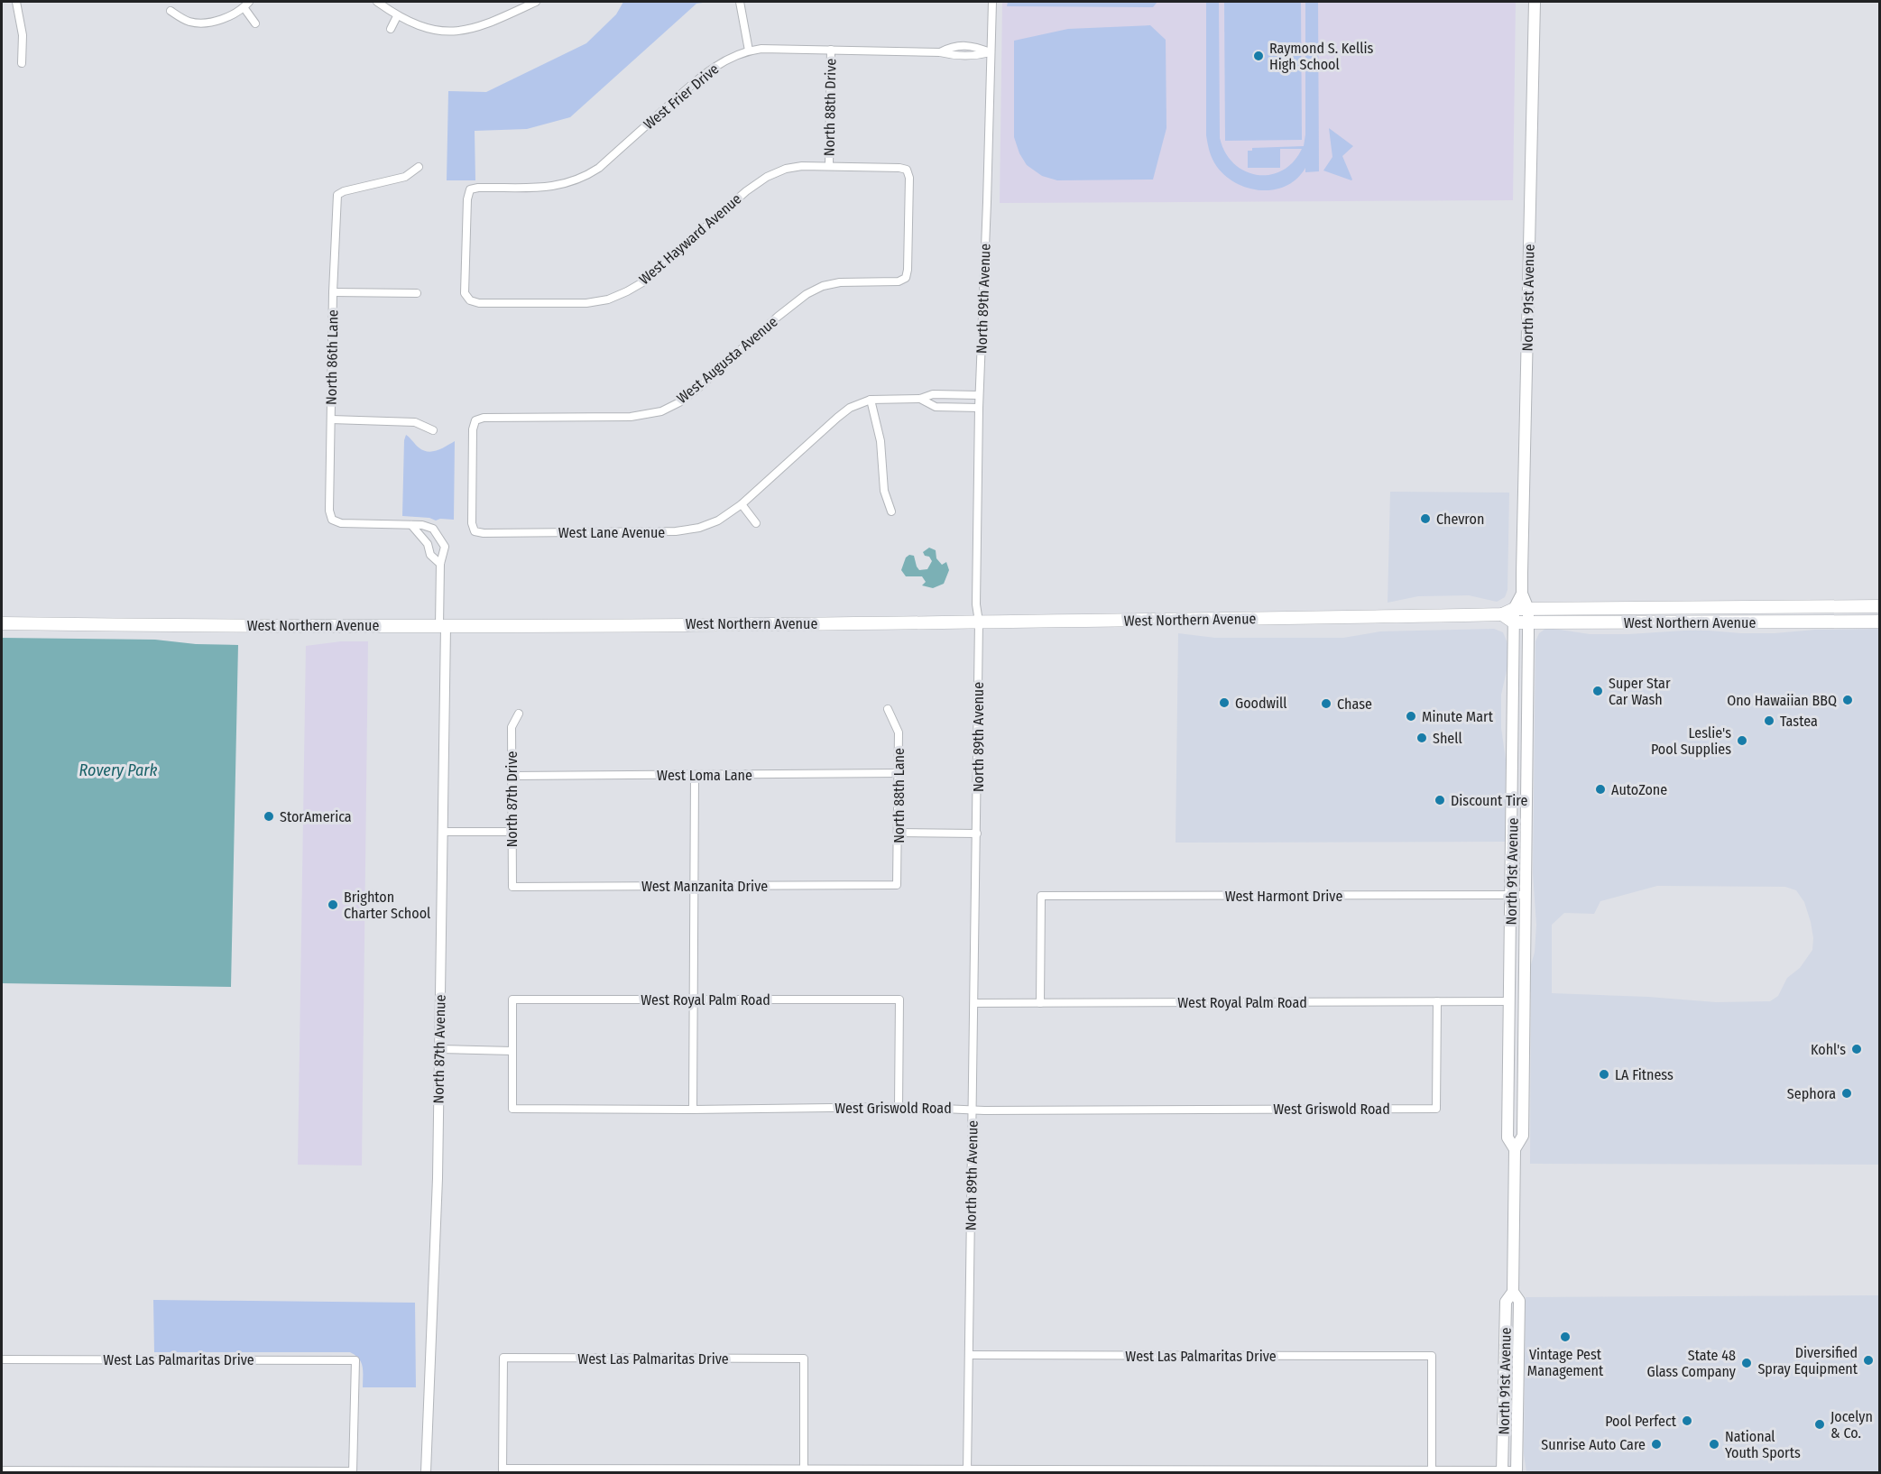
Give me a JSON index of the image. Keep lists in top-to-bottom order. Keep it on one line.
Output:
{"streets":{"main road":["North 91st Avenue","West Northern Avenue"],"street":["West Frier Drive","North 88th Drive","West Hayward Avenue","North 89th Avenue","North 86th Lane","West Augusta Avenue","West Lane Avenue","West Loma Lane","North 88th Lane","North 87th Drive","West Manzanita Drive","West Harmont Drive","West Royal Palm Road","North 87th Avenue","West Griswold Road","West Las Palmaritas Drive"]},"crossings":[["West Frier Drive","North 88th Drive"],["West Frier Drive","West Hayward Avenue"],["West Frier Drive","North 89th Avenue"],["North 88th Drive","West Hayward Avenue"],["West Hayward Avenue","West Augusta Avenue"],["North 91st Avenue","West Northern Avenue"],["North 91st Avenue","West Harmont Drive"],["North 91st Avenue","West Royal Palm Road"],["North 89th Avenue","West Lane Avenue"],["North 89th Avenue","West Northern Avenue"],["North 89th Avenue","West Royal Palm Road"],["North 89th Avenue","West Griswold Road"],["North 89th Avenue","West Las Palmaritas Drive"],["West Augusta Avenue","West Lane Avenue"],["West Northern Avenue","North 87th Avenue"],["West Loma Lane","North 88th Lane"],["West Loma Lane","North 87th Drive"],["North 88th Lane","West Manzanita Drive"],["North 87th Drive","West Manzanita Drive"],["West Harmont Drive","West Royal Palm Road"],["West Royal Palm Road","West Griswold Road"]],"water":["Rovery Park"],"places":["Raymond S. Kellis High School","Chevron","Super Star Car Wash","Ono Hawaiian BBQ","Goodwill","Chase","Minute Mart","Tastea","Shell","Leslie's Pool Supplies","AutoZone","Discount Tire","StorAmerica","Brighton Charter School","Kohl's","LA Fitness","Sephora","Vintage Pest Management","Diversified Spray Equipment","State 48 Glass Company","Pool Perfect","Jocelyn & Co.","Sunrise Auto Care","National Youth Sports"]}
